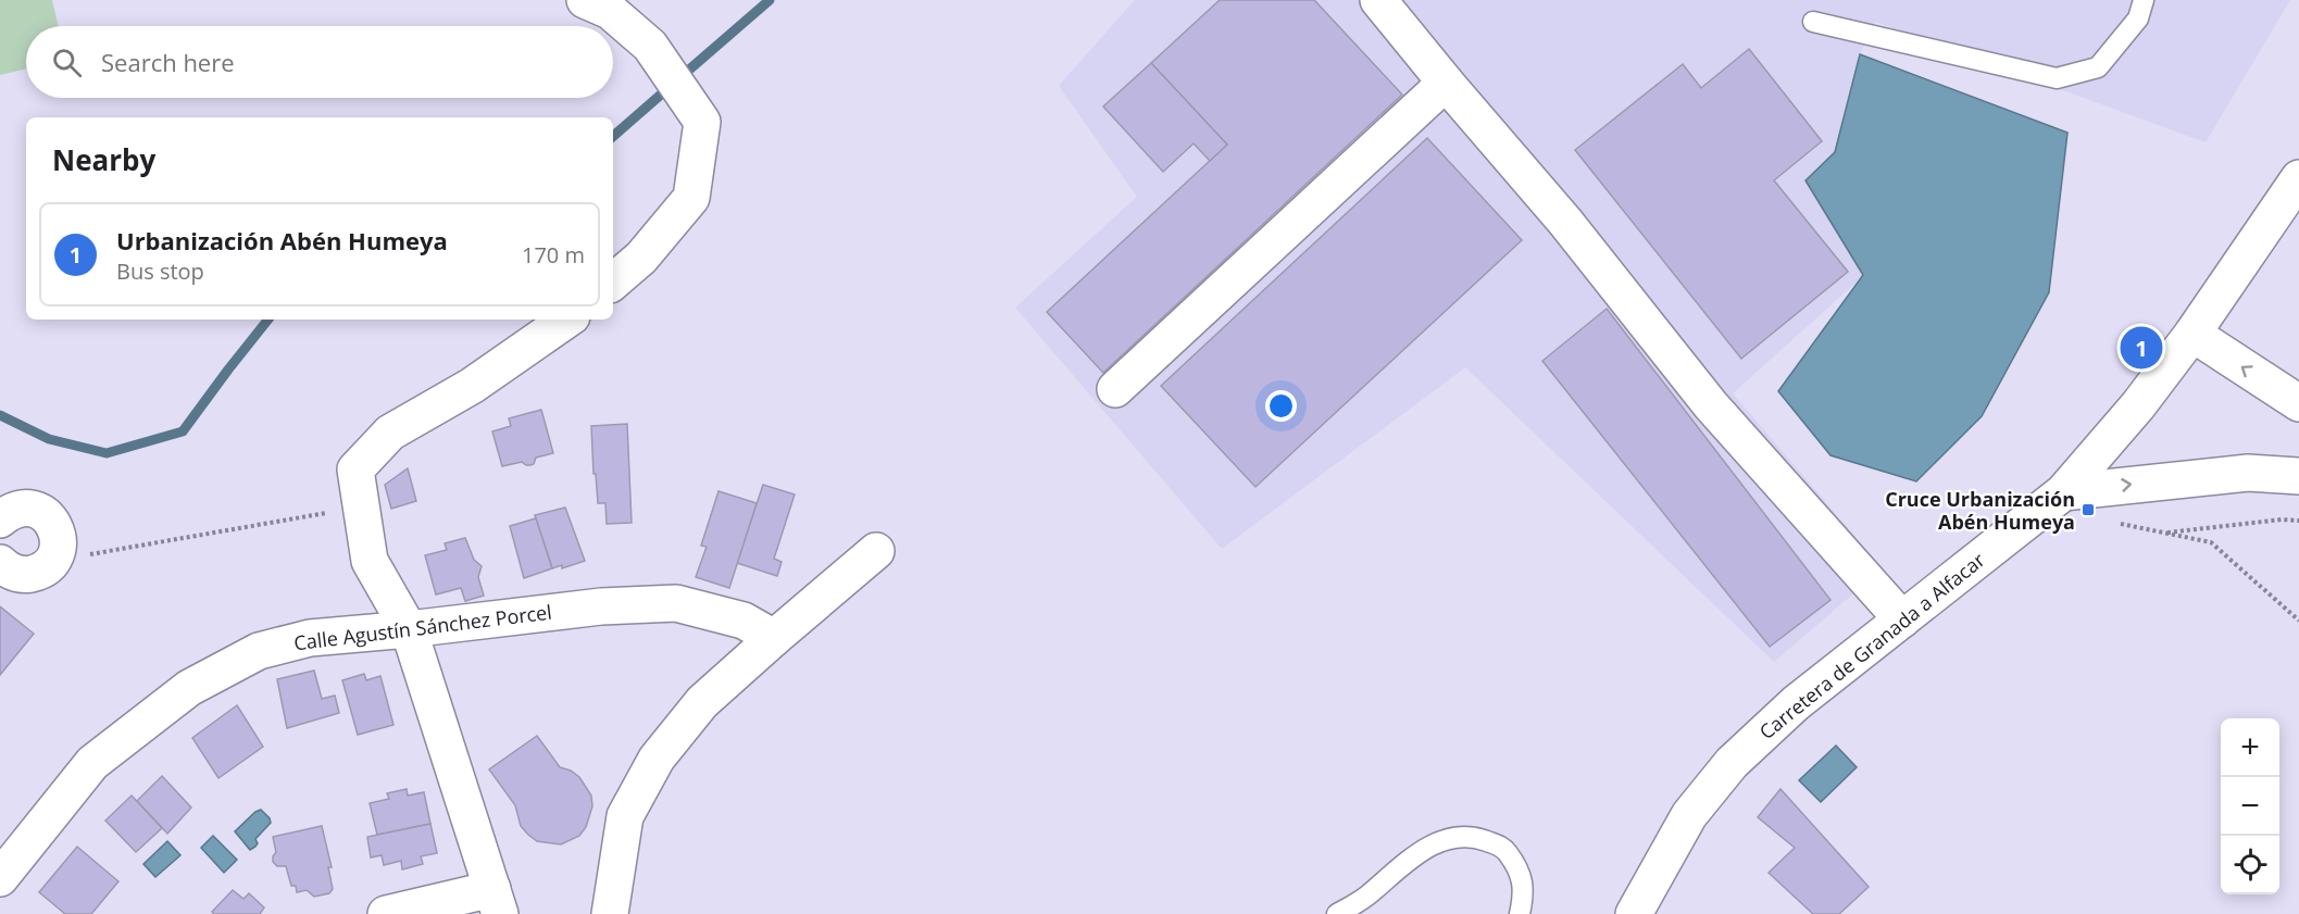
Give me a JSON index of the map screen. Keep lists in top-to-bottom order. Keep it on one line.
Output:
{"streets":{"street":["Calle Agustín Sánchez Porcel","Carretera de Granada a Alfacar"]},"places":{"transit":["Cruce Urbanización Abén Humeya"]},"page":{"search":"Search here","heading":"Nearby","list":[{"mark":"1","name":"Urbanización Abén Humeya","note":"Bus stop","value":"170 m"}],"pins":"1","map_buttons":["+","−"]}}
